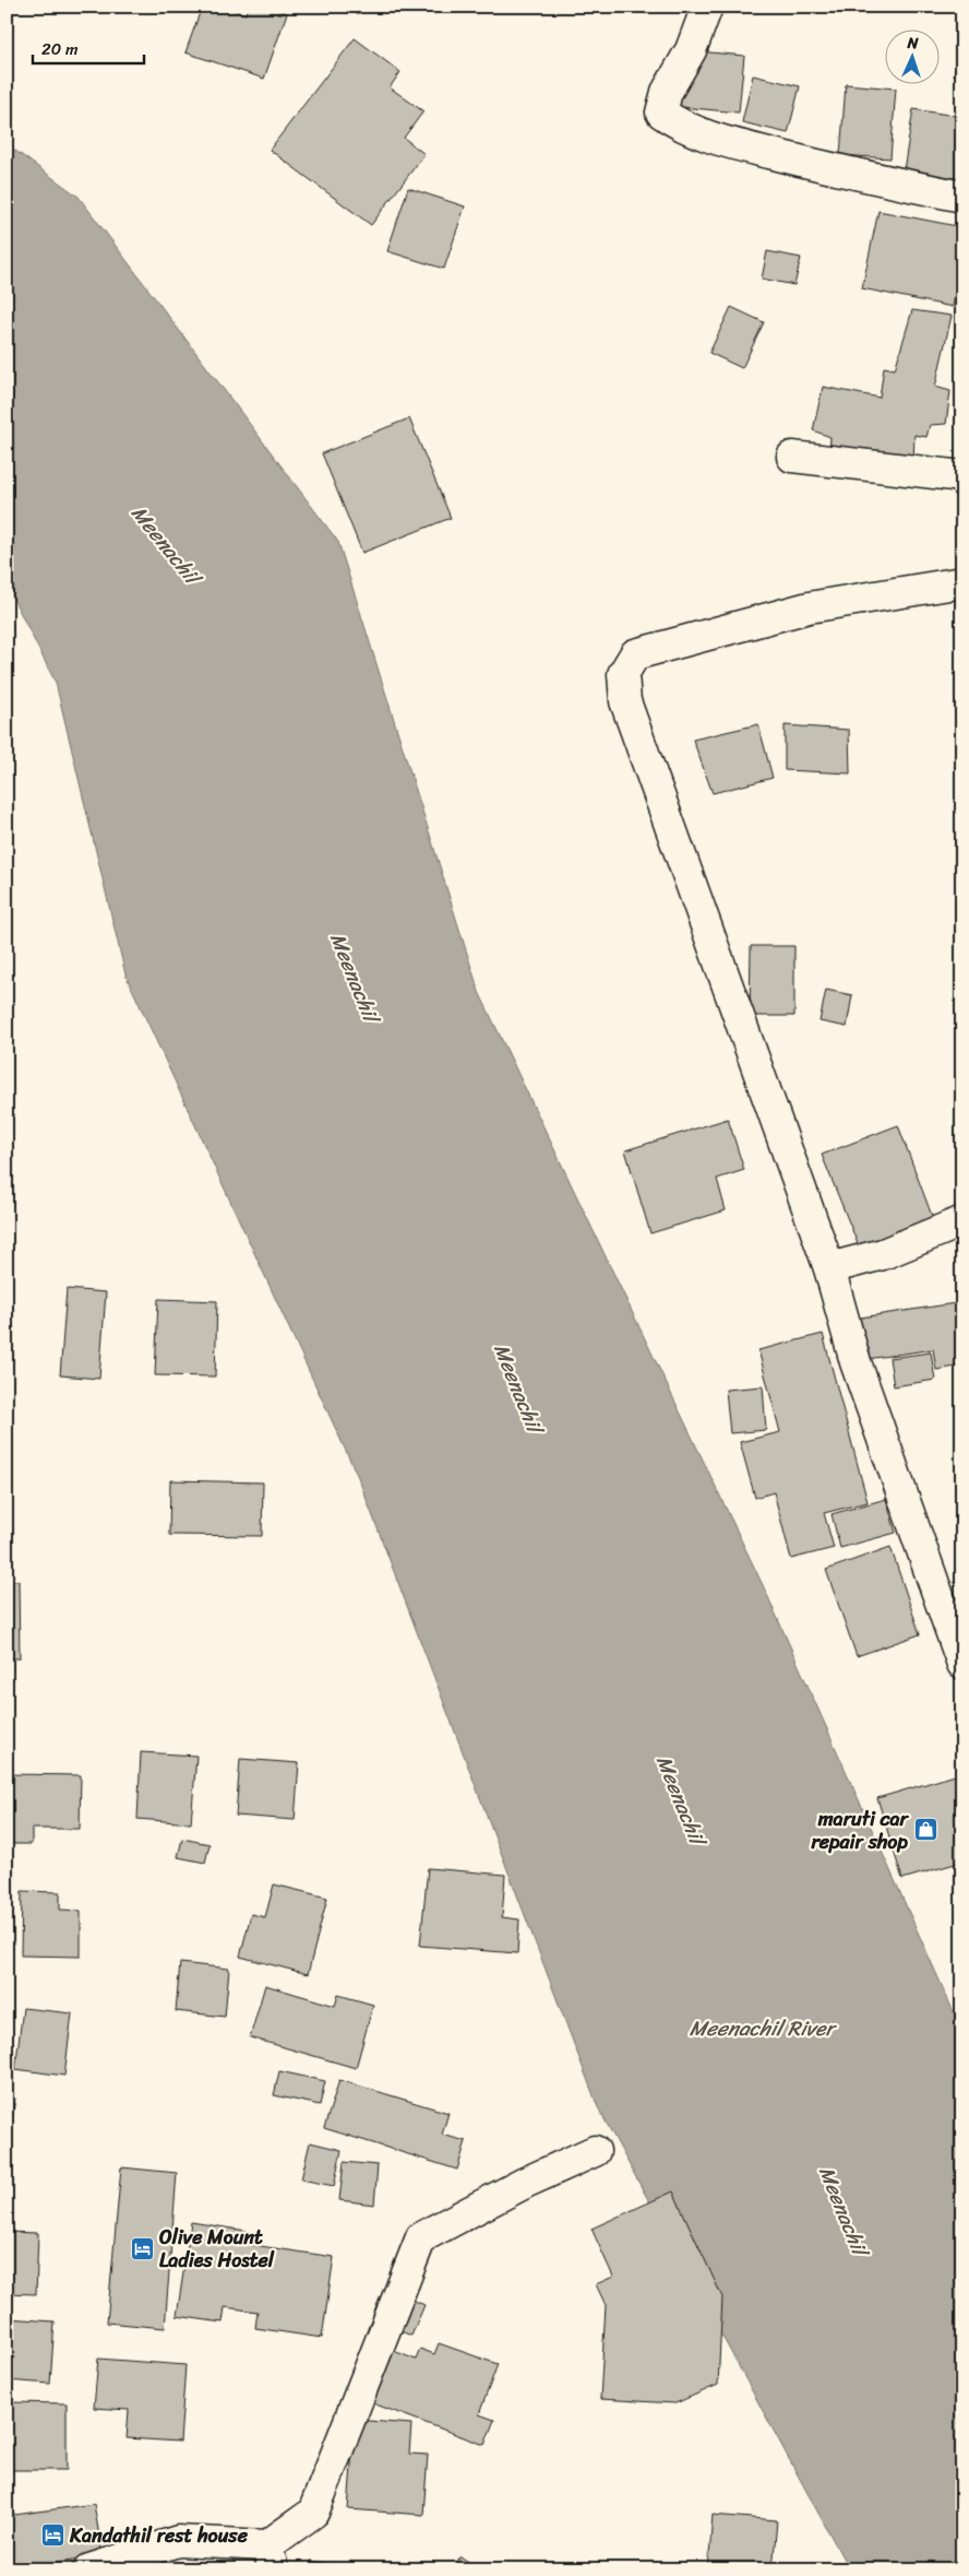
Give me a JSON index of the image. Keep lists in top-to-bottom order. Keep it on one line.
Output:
{"water":["Meenachil","Meenachil River"],"places":{"shop":["maruti car repair shop"],"hotel":["Olive Mount Ladies Hostel","Kandathil rest house"]},"scale_bar":"20 m","north":"top"}
